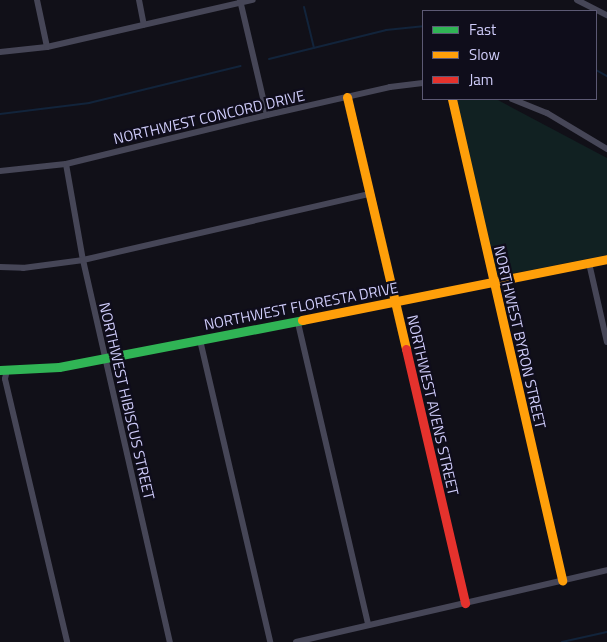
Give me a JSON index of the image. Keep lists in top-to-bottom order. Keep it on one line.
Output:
{"streets":{"street":["NORTHWEST CONCORD DRIVE","NORTHWEST FLORESTA DRIVE","NORTHWEST BYRON STREET","NORTHWEST HIBISCUS STREET","NORTHWEST AVENS STREET"]},"crossings":[["NORTHWEST CONCORD DRIVE","NORTHWEST HIBISCUS STREET"],["NORTHWEST CONCORD DRIVE","NORTHWEST AVENS STREET"],["NORTHWEST FLORESTA DRIVE","NORTHWEST BYRON STREET"],["NORTHWEST FLORESTA DRIVE","NORTHWEST HIBISCUS STREET"],["NORTHWEST FLORESTA DRIVE","NORTHWEST AVENS STREET"]],"legend":["Fast","Slow","Jam"]}
